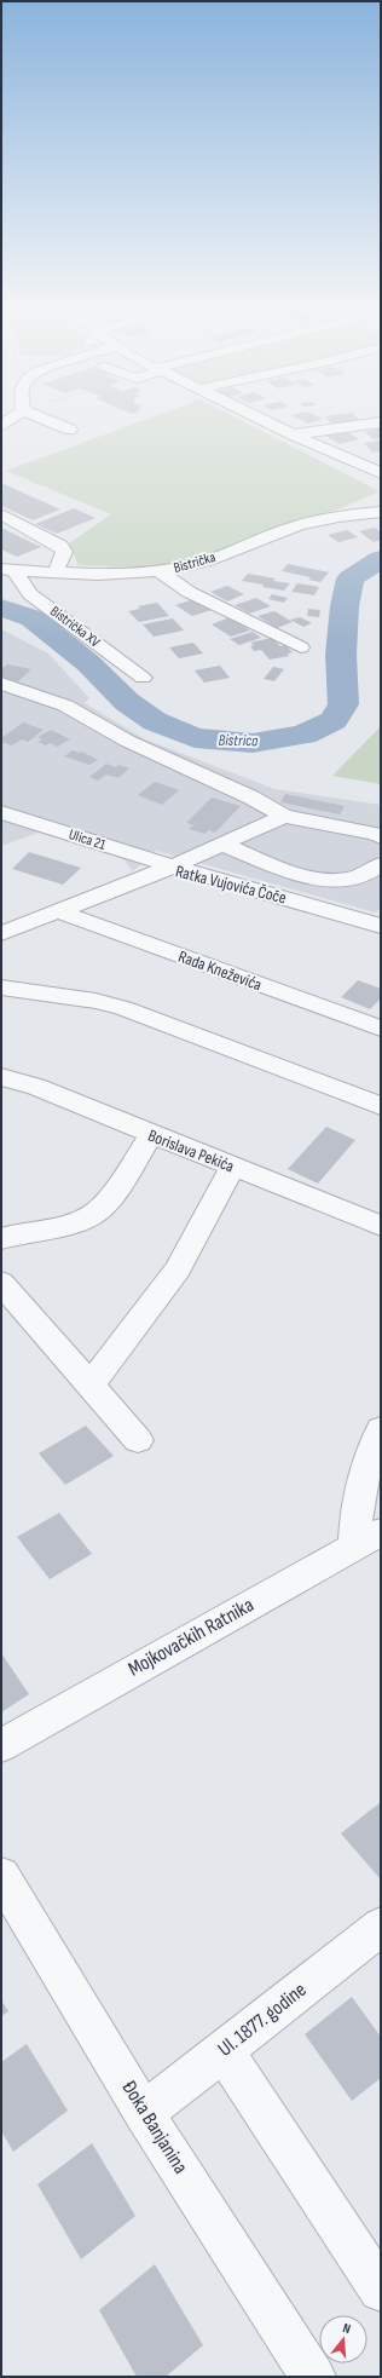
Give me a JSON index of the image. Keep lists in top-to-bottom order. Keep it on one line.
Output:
{"streets":{"street":["Bistrička","Bistrička XV","Ulica 21","Ratka Vujovića Čoče","Rada Kneževića","Borislava Pekića","Mojkovačkih Ratnika","Ul. 1877. godine","Đoka Banjanina"]},"crossings":[["Bistrička","Bistrička XV"],["Ulica 21","Ratka Vujovića Čoče"],["Ratka Vujovića Čoče","Rada Kneževića"],["Ul. 1877. godine","Đoka Banjanina"]],"water":["Bistrica"],"north":"top"}
